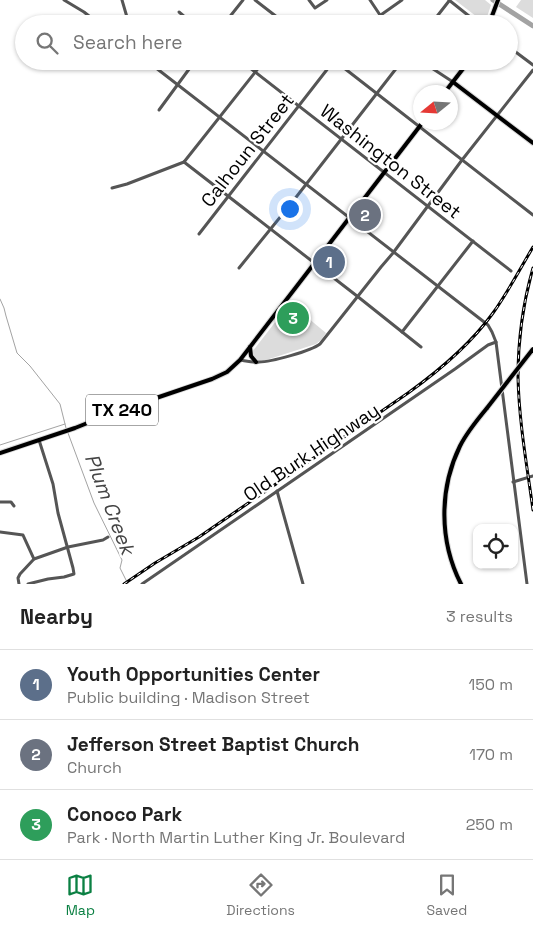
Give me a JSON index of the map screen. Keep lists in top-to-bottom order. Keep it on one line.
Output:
{"streets":{"main road":["TX 240"],"street":["Calhoun Street","Washington Street","Old Burk Highway"]},"crossings":[["Calhoun Street","Washington Street"],["Washington Street","TX 240"]],"water":["Plum Creek"],"north":"left","page":{"search":"Search here","pins":["2","1","3"],"heading":["Nearby","3 results"],"list":[{"mark":"1","name":"Youth Opportunities Center","note":"Public building · Madison Street","value":"150 m"},{"mark":"2","name":"Jefferson Street Baptist Church","note":"Church","value":"170 m"},{"mark":"3","name":"Conoco Park","note":"Park · North Martin Luther King Jr. Boulevard","value":"250 m"}],"nav":["Map","Directions","Saved"]}}
